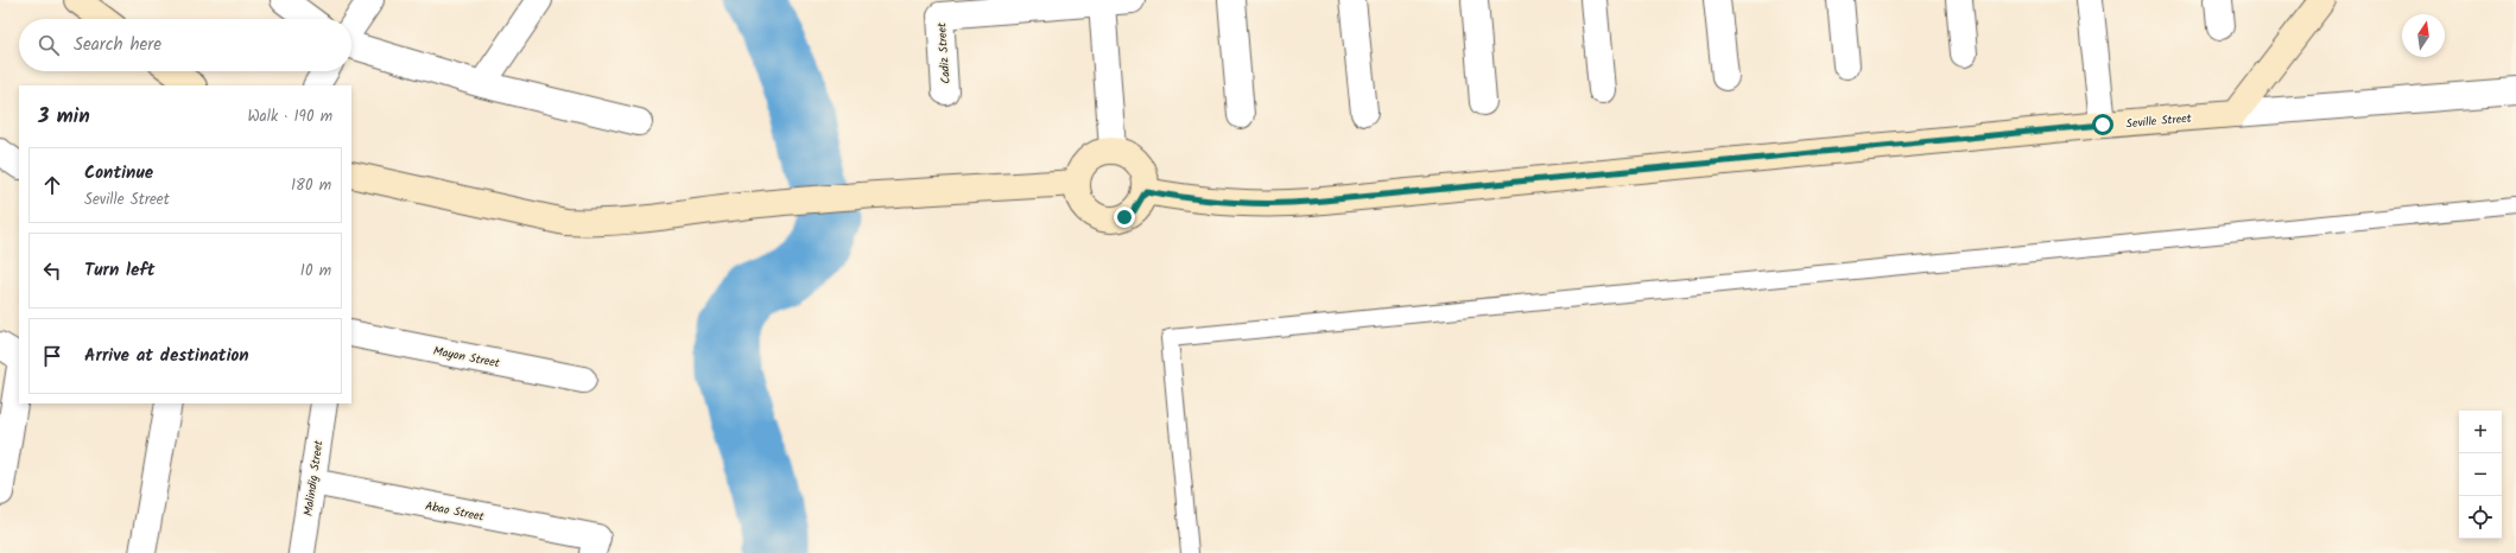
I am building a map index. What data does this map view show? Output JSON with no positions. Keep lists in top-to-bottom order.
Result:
{
  "streets": {
    "street": [
      "Cadiz Street",
      "Seville Street",
      "Mayon Street",
      "Malindig Street",
      "Abao Street"
    ]
  },
  "crossings": [
    ["Malindig Street", "Abao Street"]
  ],
  "north": "top",
  "page": {
    "search": "Search here",
    "heading": ["3 min", "Walk · 190 m"],
    "list": [
      ["Continue", "Seville Street", "180 m"],
      ["Turn left", "10 m"],
      "Arrive at destination"
    ],
    "map_buttons": ["+", "−"]
  }
}
